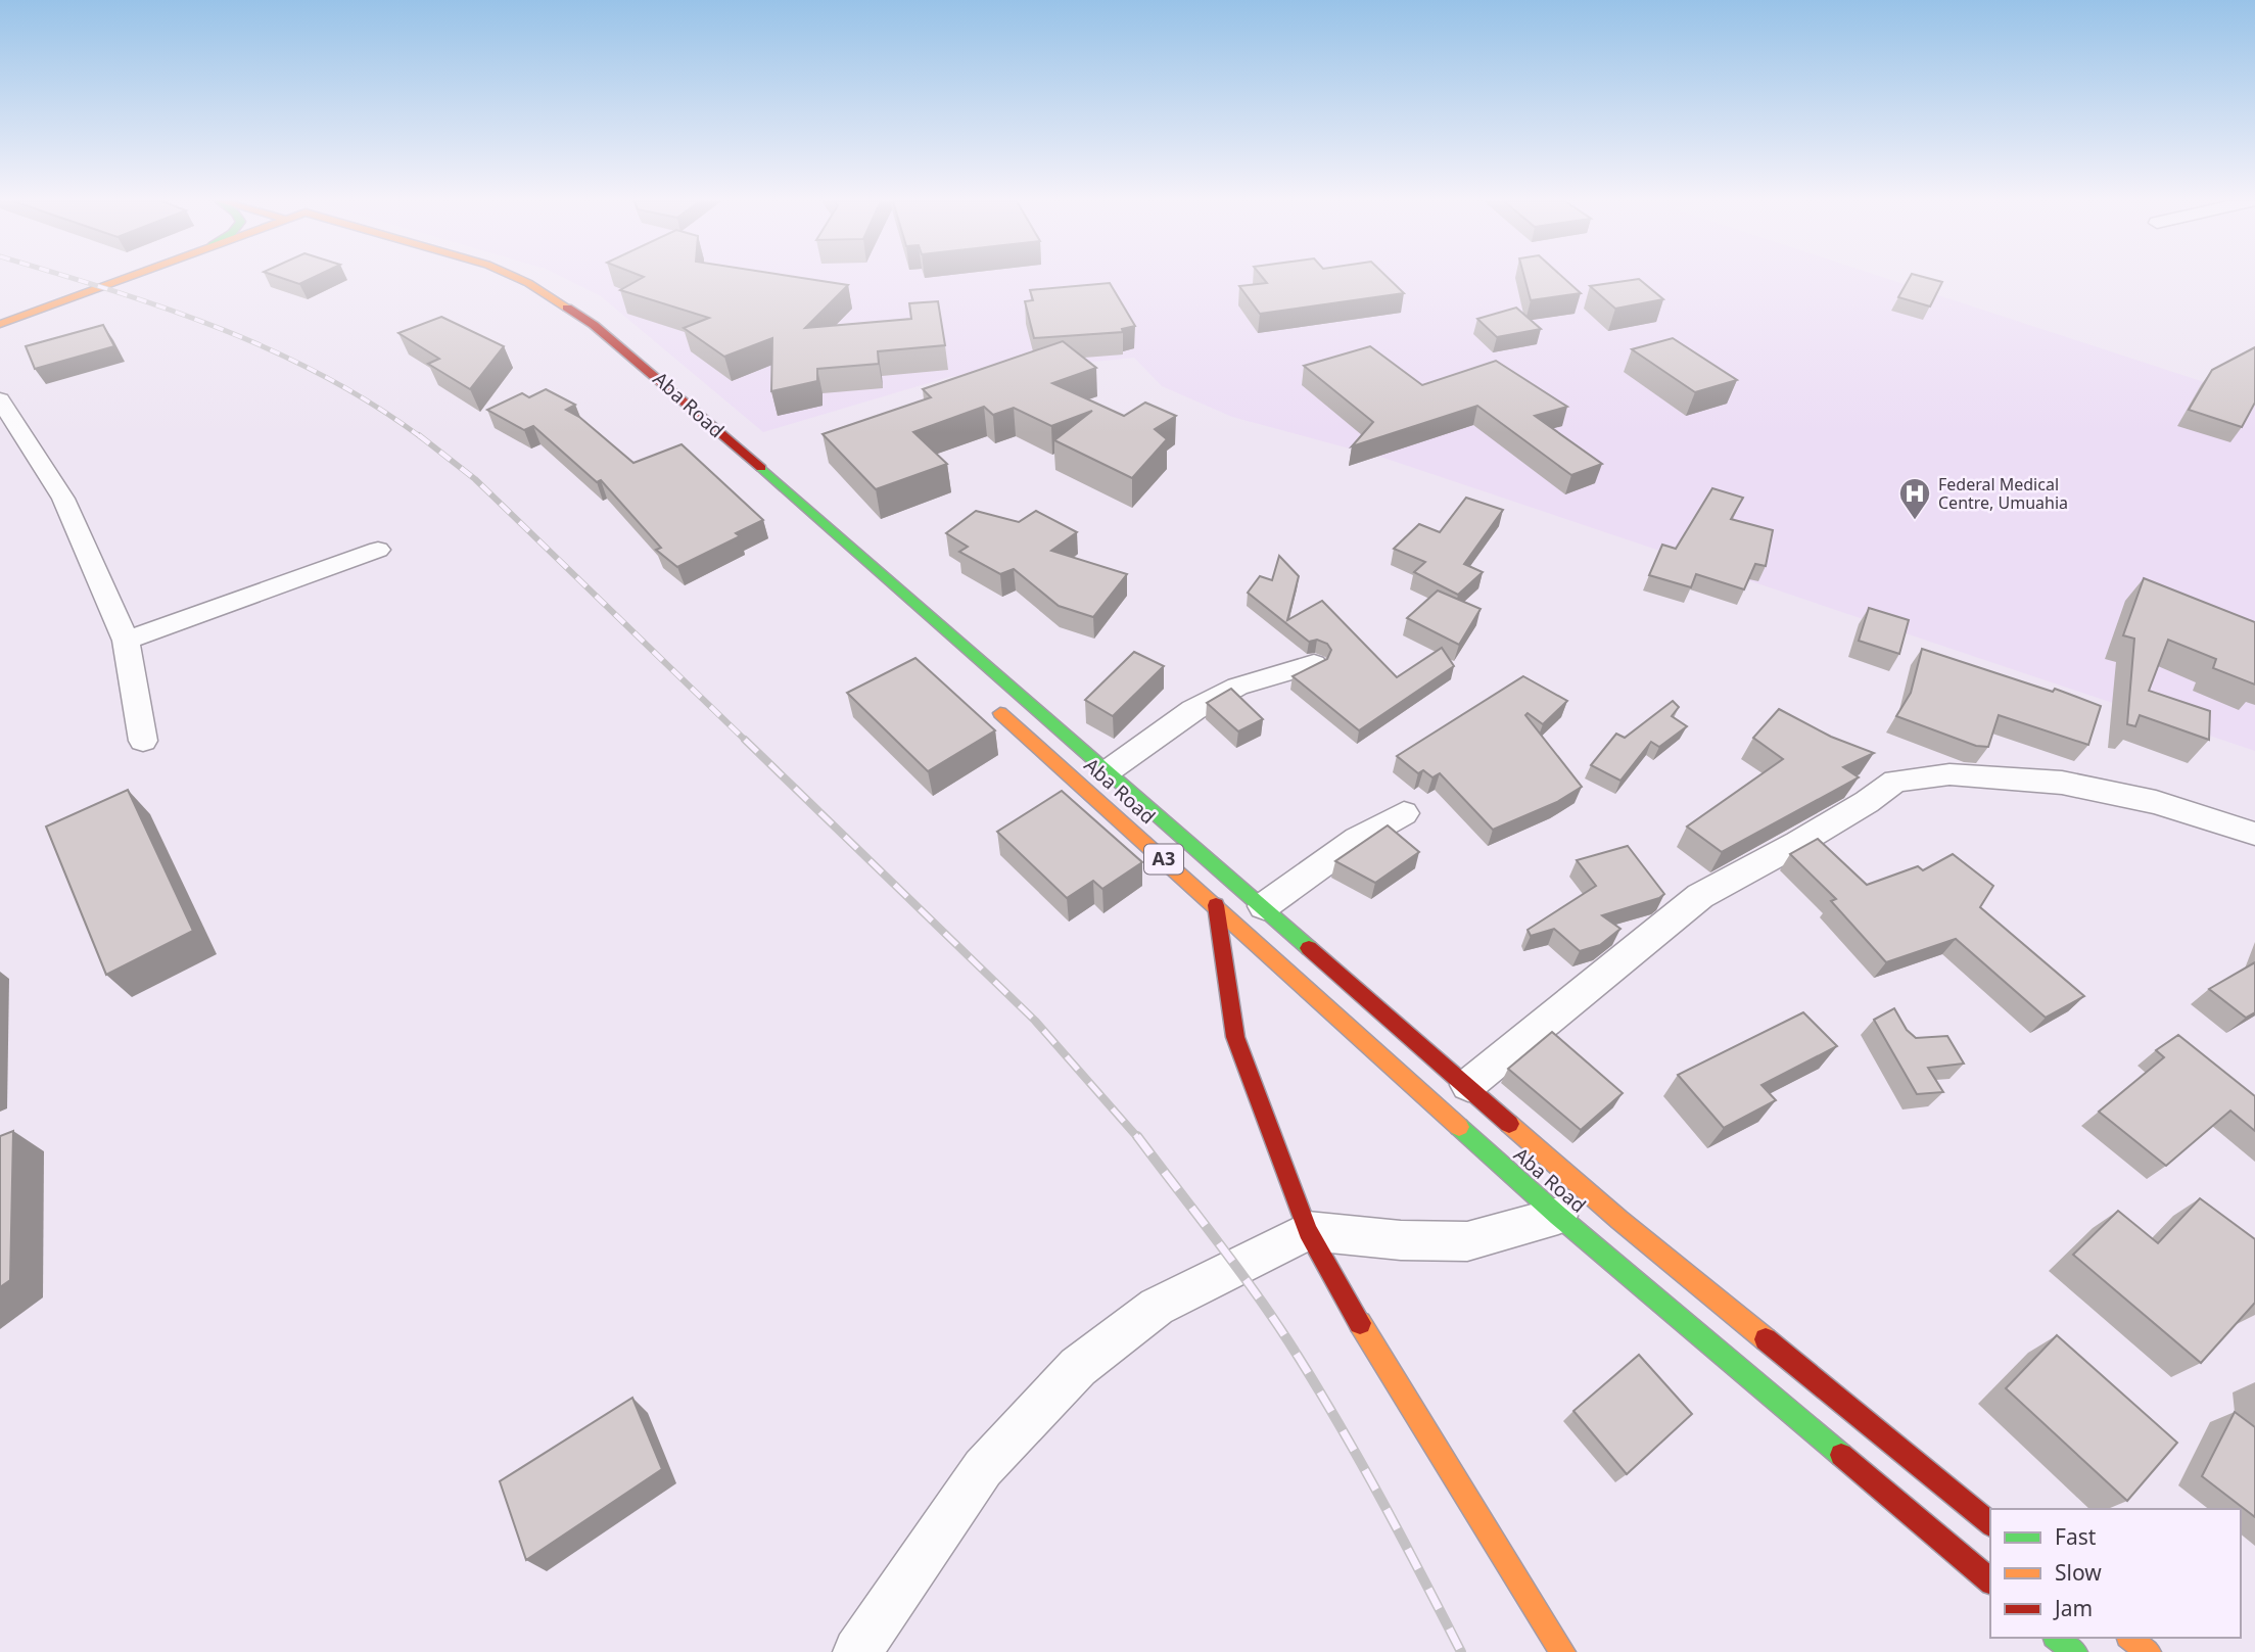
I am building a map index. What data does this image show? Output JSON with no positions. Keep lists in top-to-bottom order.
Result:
{
  "streets": {
    "main road": ["Aba Road", "A3"]
  },
  "places": {
    "hospital": ["Federal Medical Centre, Umuahia"]
  },
  "legend": ["Fast", "Slow", "Jam"]
}
